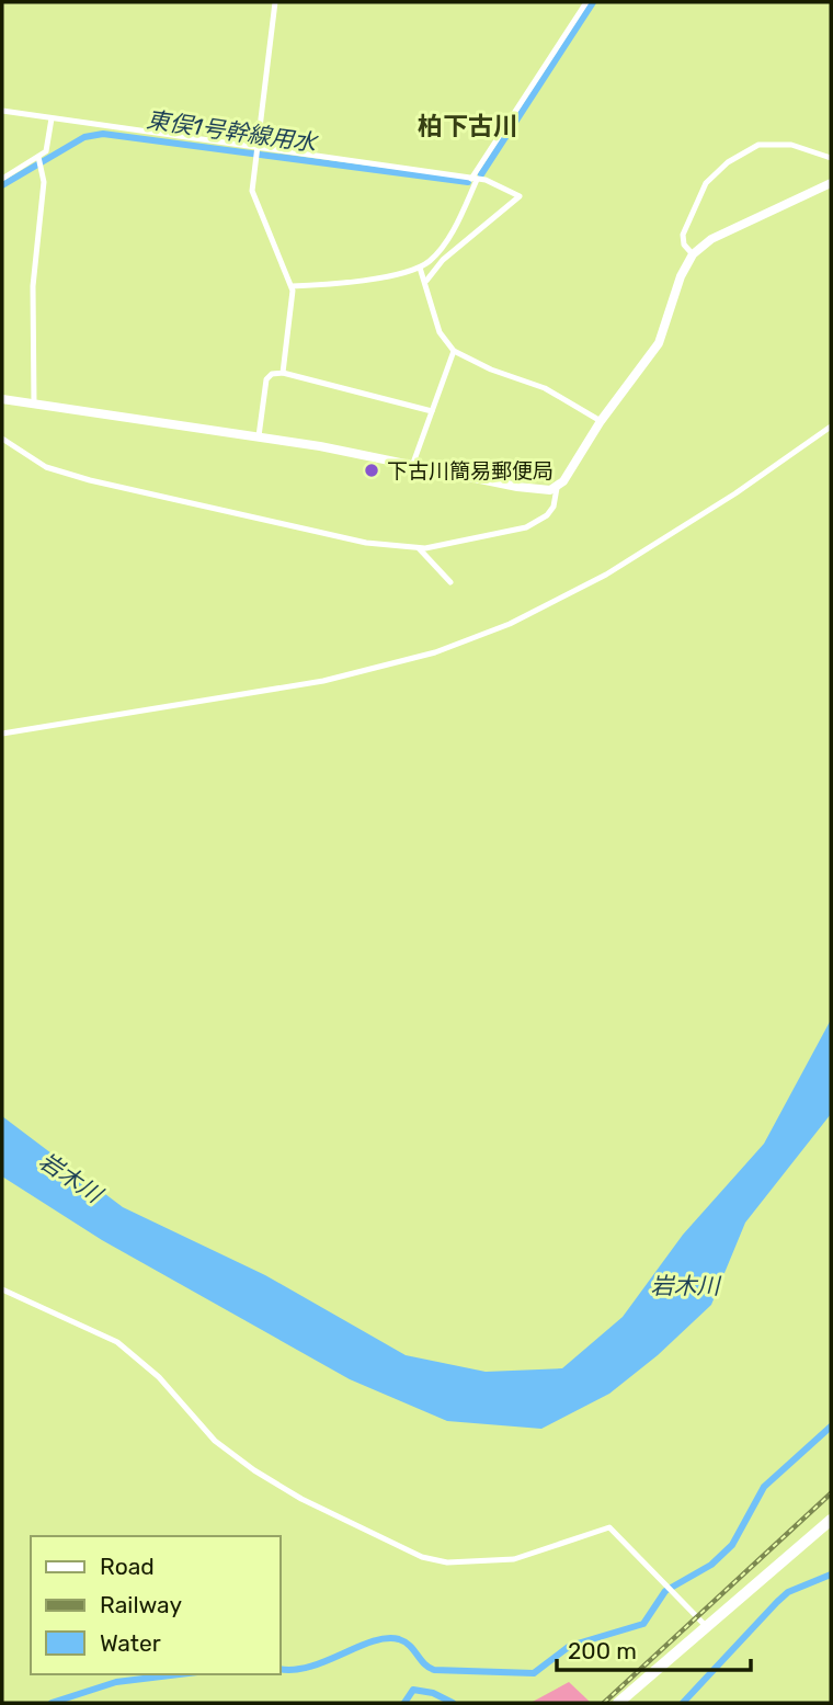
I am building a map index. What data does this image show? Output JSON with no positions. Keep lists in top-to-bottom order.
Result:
{
  "districts": ["柏下古川"],
  "water": ["東俣1号幹線用水", "岩木川"],
  "places": ["下古川簡易郵便局"],
  "legend": ["Road", "Railway", "Water"],
  "scale_bar": "200 m"
}
